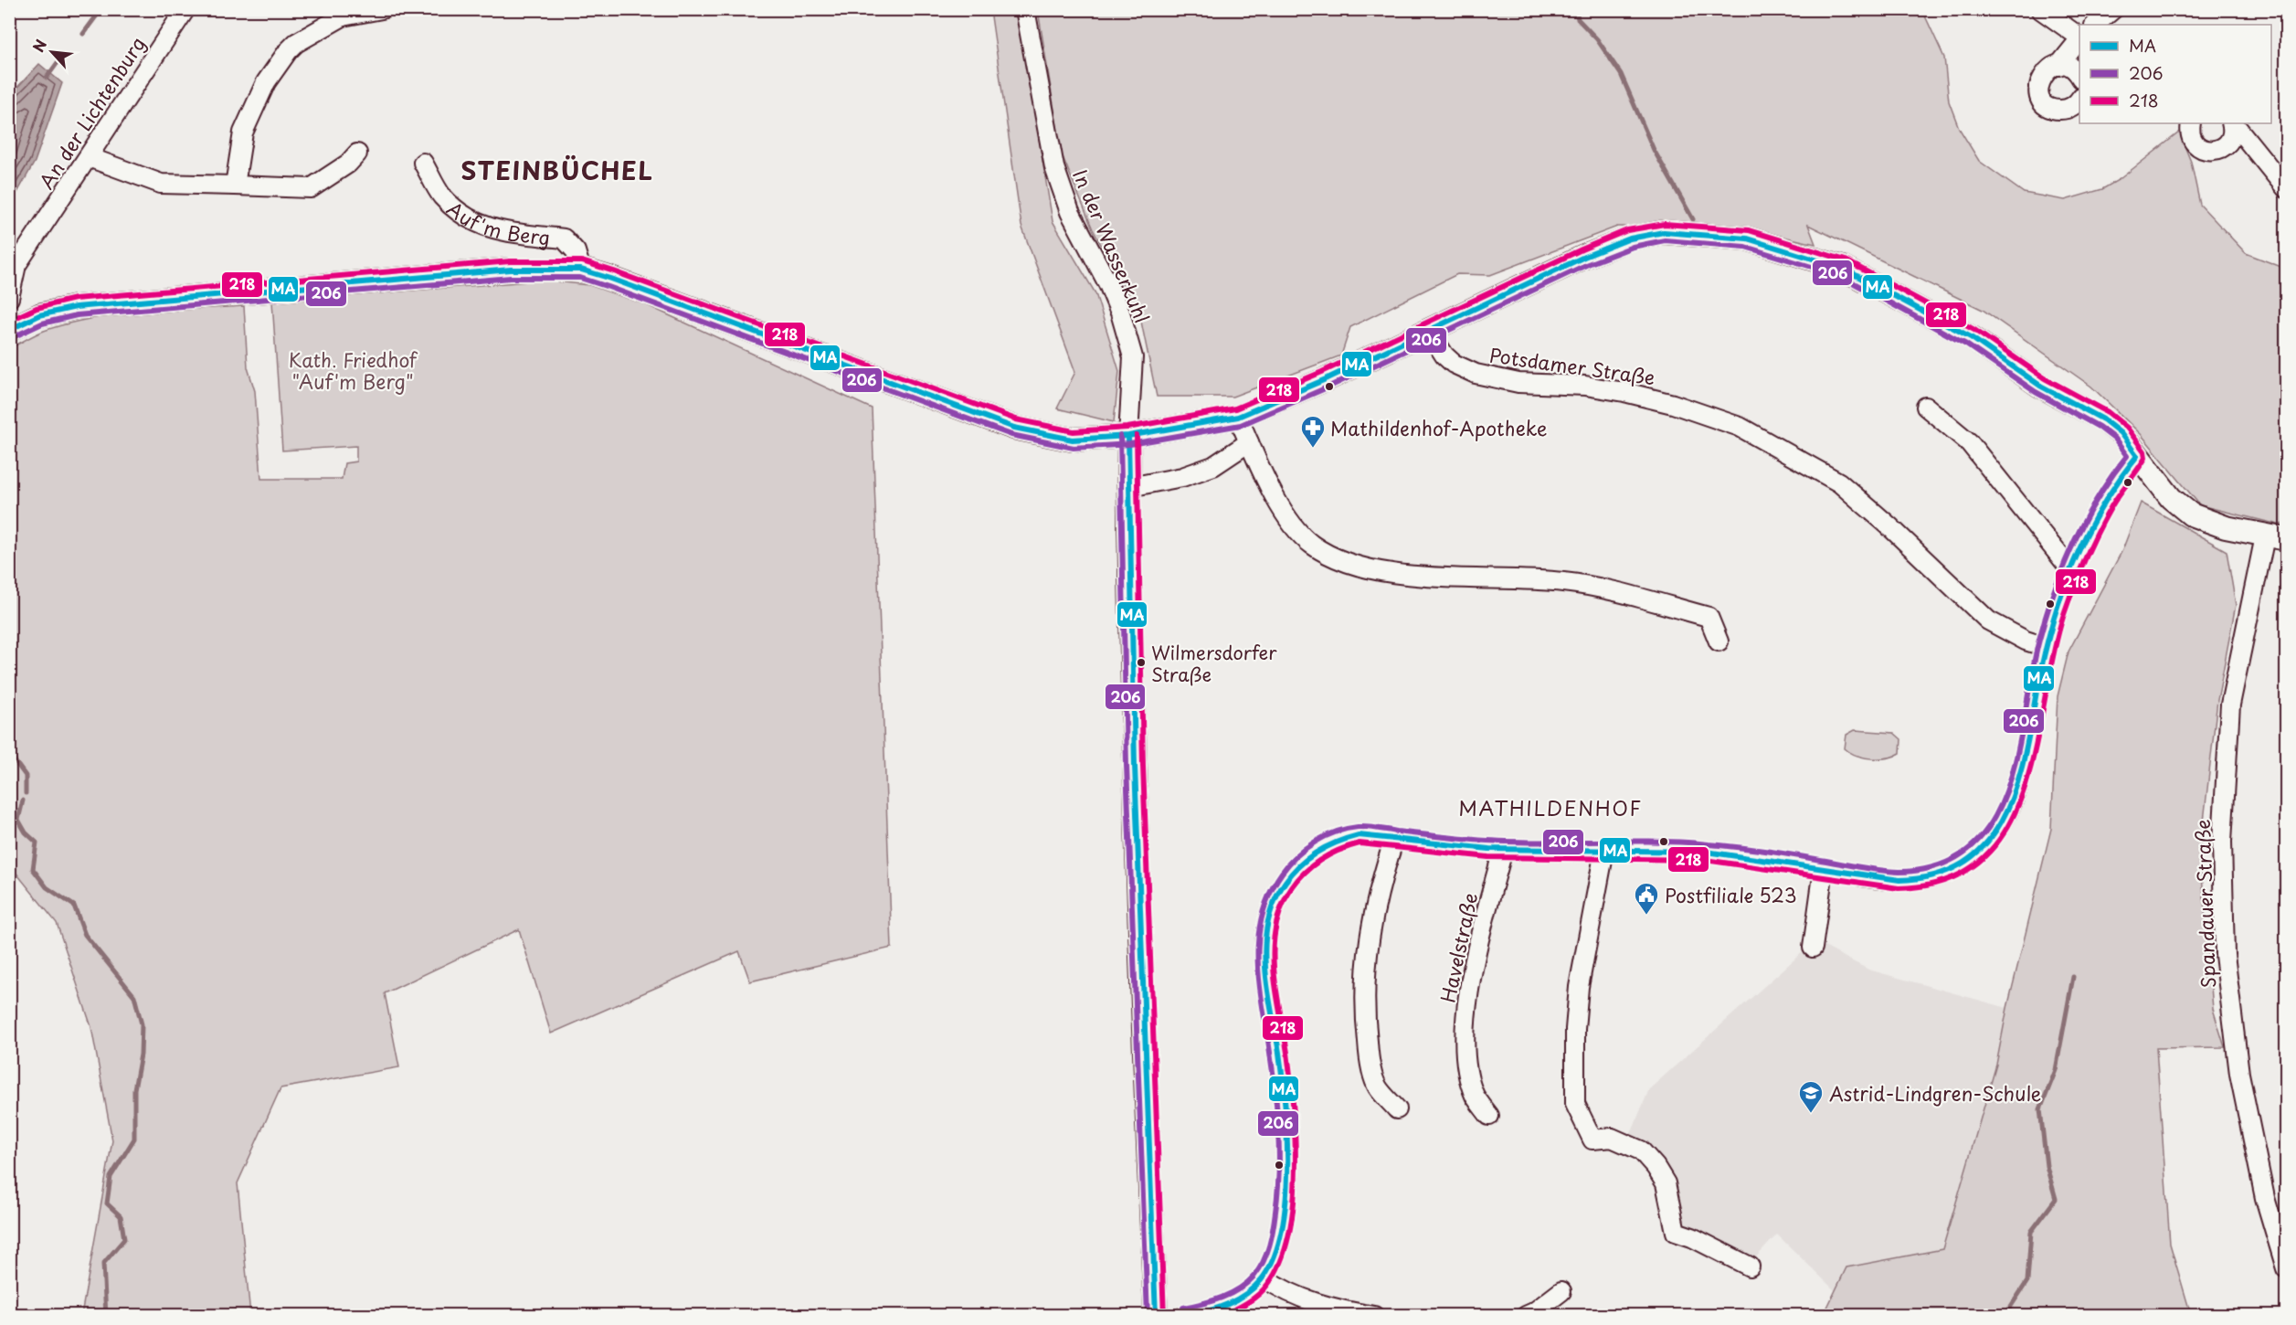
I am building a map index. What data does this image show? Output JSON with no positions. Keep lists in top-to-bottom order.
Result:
{
  "streets": {
    "street": [
      "An der Lichtenburg",
      "Auf'm Berg",
      "In der Wasserkuhl",
      "Potsdamer Straße",
      "Spandauer Straße",
      "Havelstraße"
    ]
  },
  "crossings": [
    ["Auf'm Berg", "In der Wasserkuhl"],
    ["Auf'm Berg", "Potsdamer Straße"],
    ["Auf'm Berg", "Spandauer Straße"]
  ],
  "districts": ["STEINBÜCHEL", "MATHILDENHOF"],
  "parks": ["Kath. Friedhof \"Auf'm Berg\""],
  "places": {
    "pharmacy": ["Mathildenhof-Apotheke"],
    "other": ["Wilmersdorfer Straße"],
    "public building": ["Postfiliale 523"],
    "school or university": ["Astrid-Lindgren-Schule"]
  },
  "lines": ["transit line 218", "transit line MA", "transit line 206"],
  "legend": ["MA", "206", "218"],
  "north": "top left"
}
